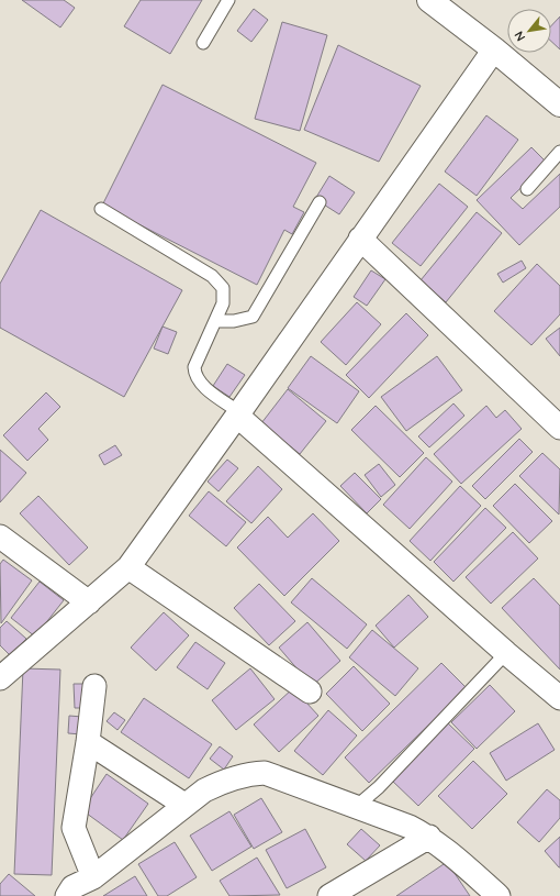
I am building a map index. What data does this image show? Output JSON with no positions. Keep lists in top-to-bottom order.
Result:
{
  "north": "bottom left"
}
